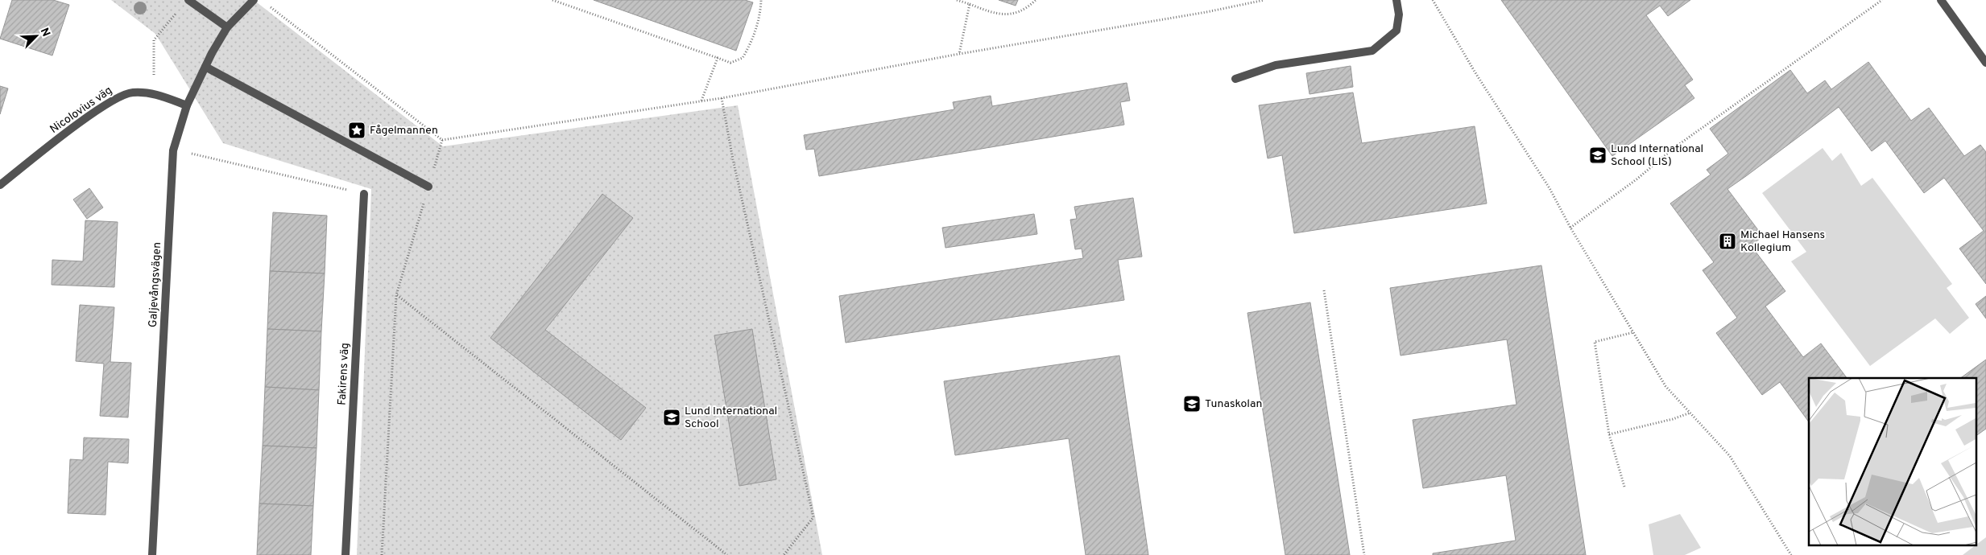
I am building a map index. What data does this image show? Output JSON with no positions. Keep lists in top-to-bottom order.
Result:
{
  "streets": {
    "street": ["Nicolovius väg", "Galjevångsvägen", "Fakirens väg"]
  },
  "crossings": [
    ["Nicolovius väg", "Galjevångsvägen"]
  ],
  "places": {
    "place": ["Fågelmannen"],
    "school or university": ["Lund International School (LIS)", "Tunaskolan", "Lund International School"],
    "building": ["Michael Hansens Kollegium"]
  },
  "north": "top right"
}
